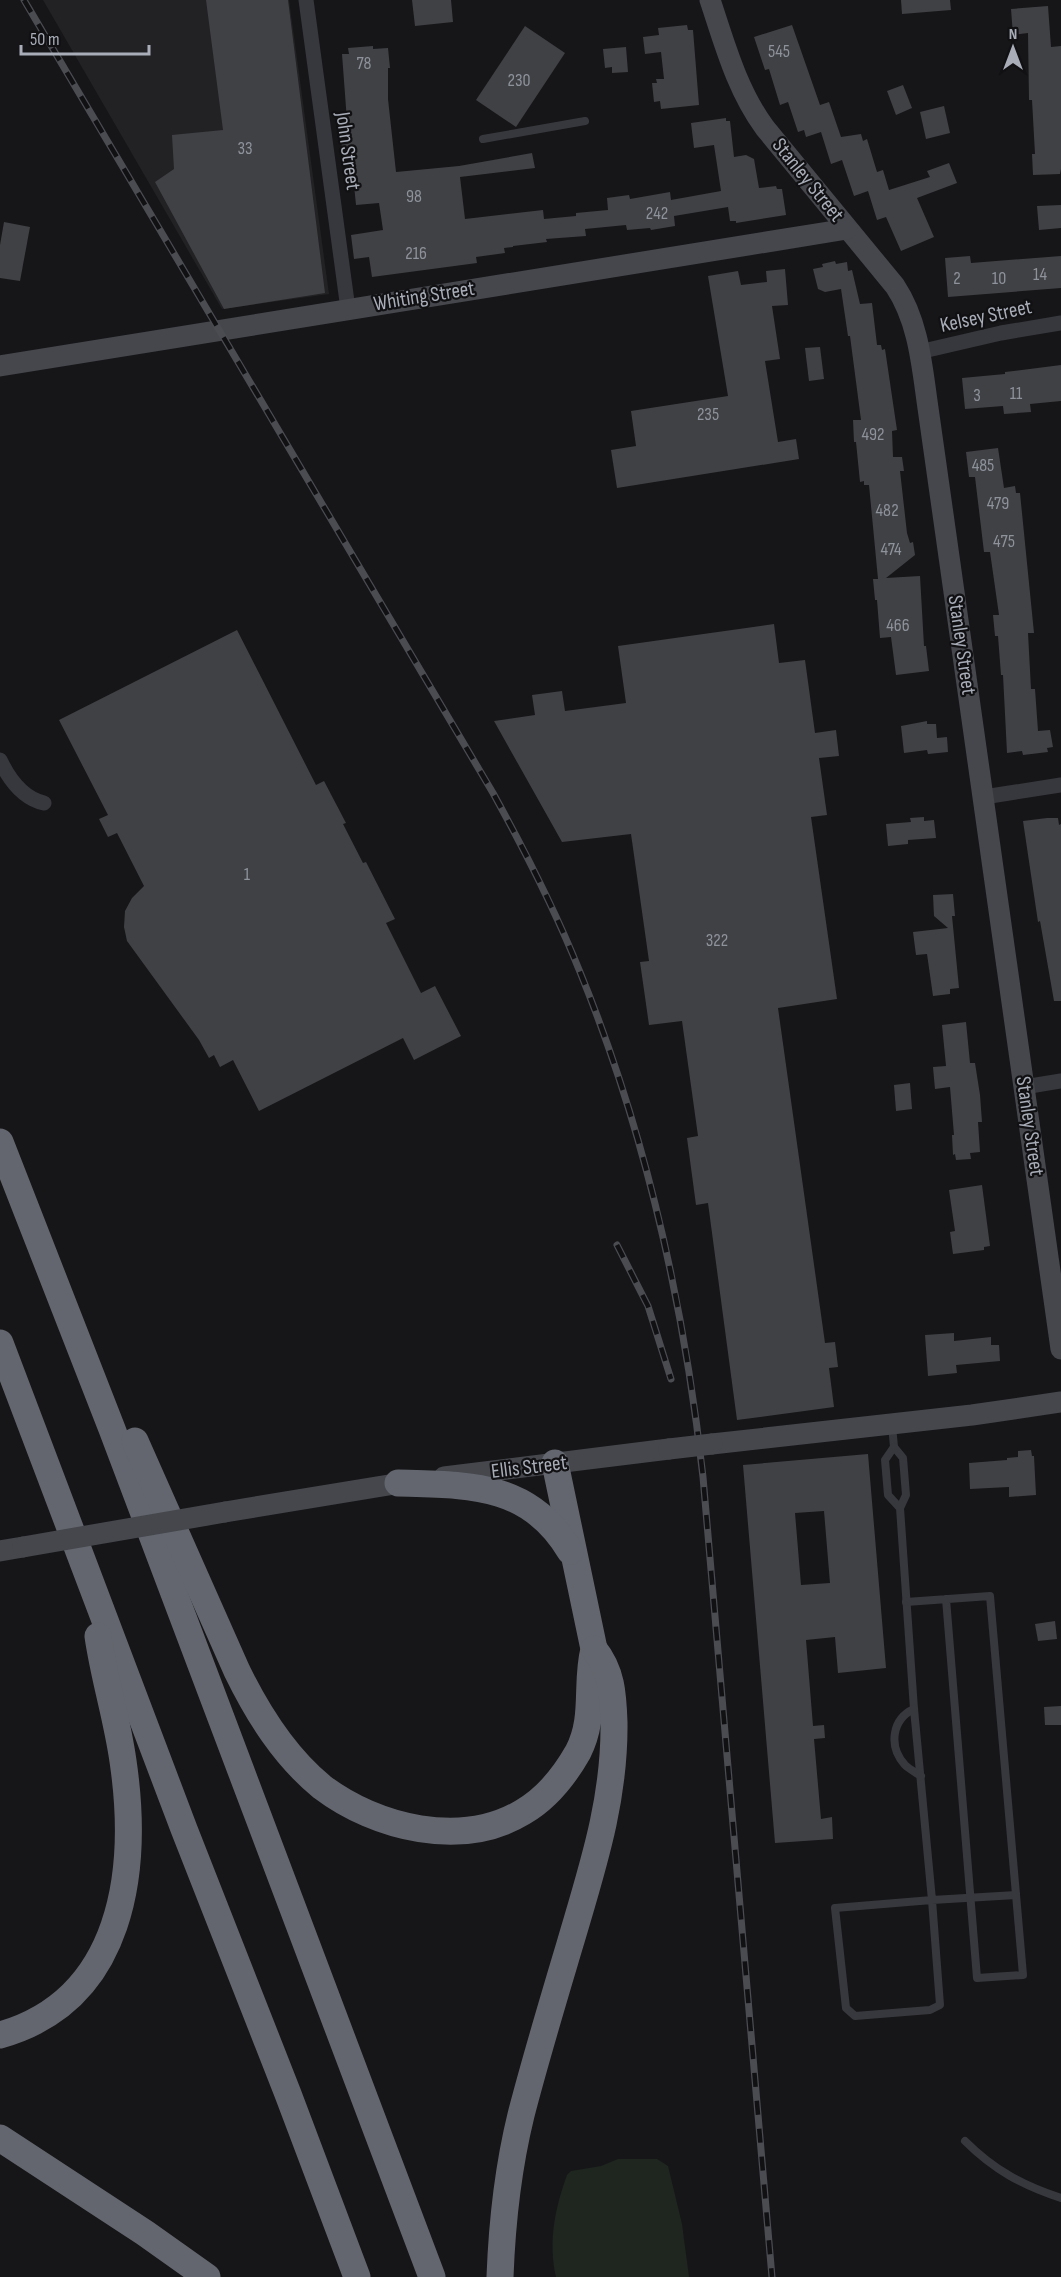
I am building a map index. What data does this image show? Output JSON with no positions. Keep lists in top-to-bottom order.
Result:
{
  "streets": {
    "street": [
      "John Street",
      "Stanley Street",
      "Whiting Street",
      "Kelsey Street",
      "Ellis Street"
    ]
  },
  "crossings": [
    ["John Street", "Whiting Street"],
    ["Stanley Street", "Whiting Street"],
    ["Stanley Street", "Kelsey Street"]
  ],
  "house_numbers": [
    "545",
    "78",
    "230",
    "33",
    "98",
    "242",
    "216",
    "14",
    "2",
    "10",
    "11",
    "3",
    "235",
    "492",
    "485",
    "479",
    "482",
    "475",
    "474",
    "466",
    "1",
    "322"
  ],
  "scale_bar": "50 m",
  "north": "top"
}
